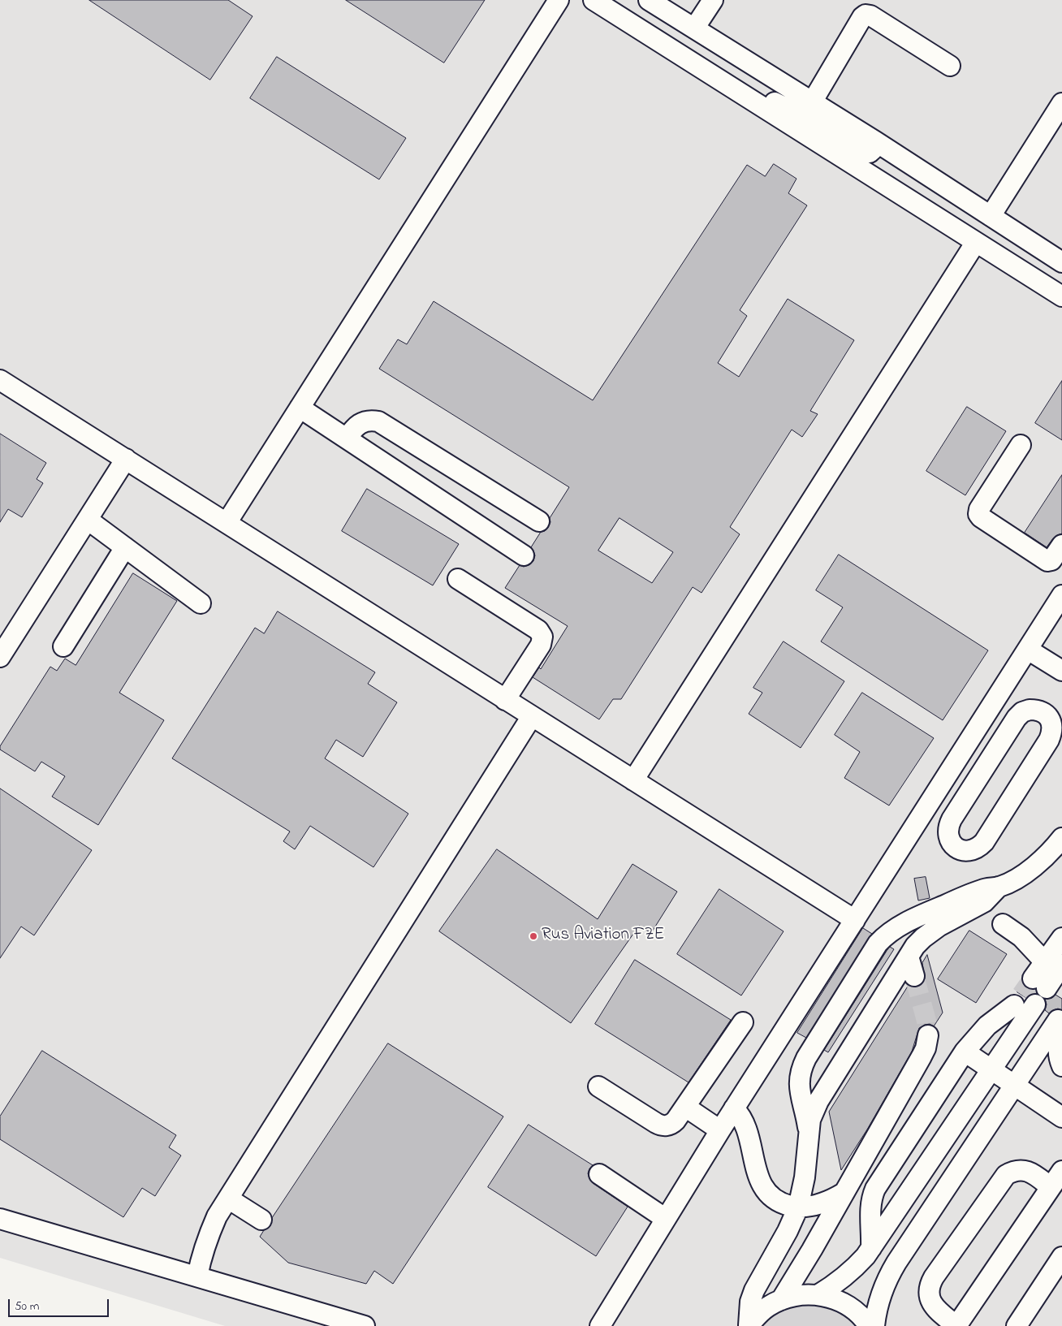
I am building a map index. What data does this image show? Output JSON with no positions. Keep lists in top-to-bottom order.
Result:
{
  "places": ["Rus Aviation FZE"],
  "scale_bar": "50 m"
}
